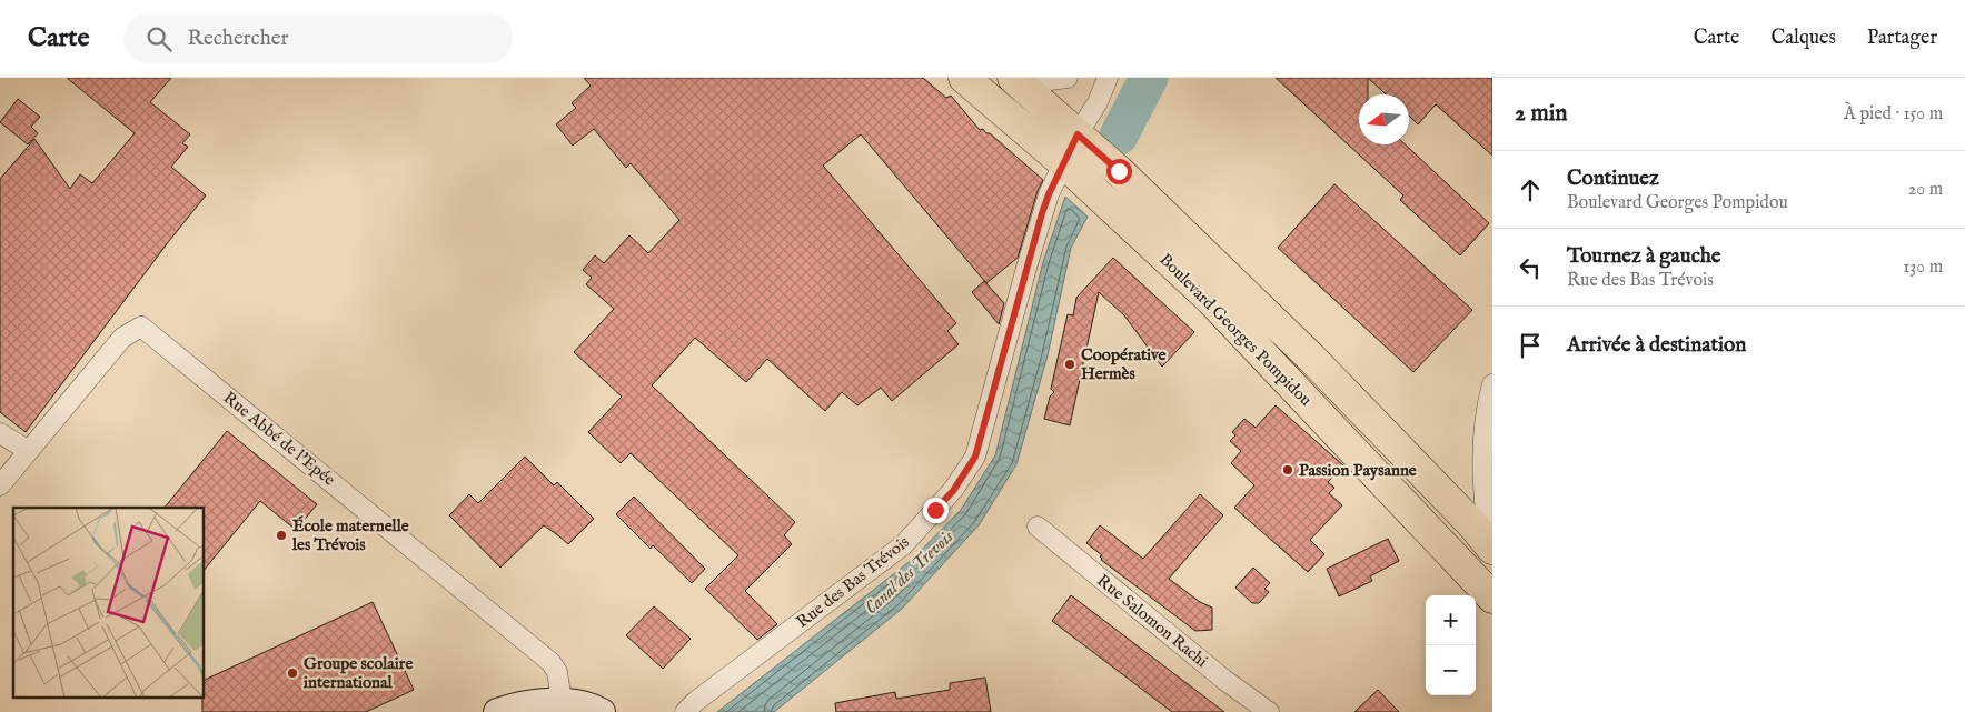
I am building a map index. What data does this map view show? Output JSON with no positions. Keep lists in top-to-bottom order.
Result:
{
  "streets": {
    "main road": ["Boulevard Georges Pompidou"],
    "street": ["Rue Abbé de l'Epée", "Rue des Bas Trévois", "Rue Salomon Rachi"]
  },
  "crossings": [
    ["Boulevard Georges Pompidou", "Rue des Bas Trévois"]
  ],
  "water": ["Canal des Trevois"],
  "places": [
    "Coopérative Hermès",
    "Passion Paysanne",
    "École maternelle les Trévois",
    "Groupe scolaire international"
  ],
  "north": "left",
  "page": {
    "header": "Carte",
    "search": "Rechercher",
    "nav": ["Carte", "Calques", "Partager"],
    "heading": ["2 min", "À pied · 150 m"],
    "list": [
      ["Continuez", "Boulevard Georges Pompidou", "20 m"],
      ["Tournez à gauche", "Rue des Bas Trévois", "130 m"],
      "Arrivée à destination"
    ],
    "map_buttons": ["+", "−"]
  }
}
